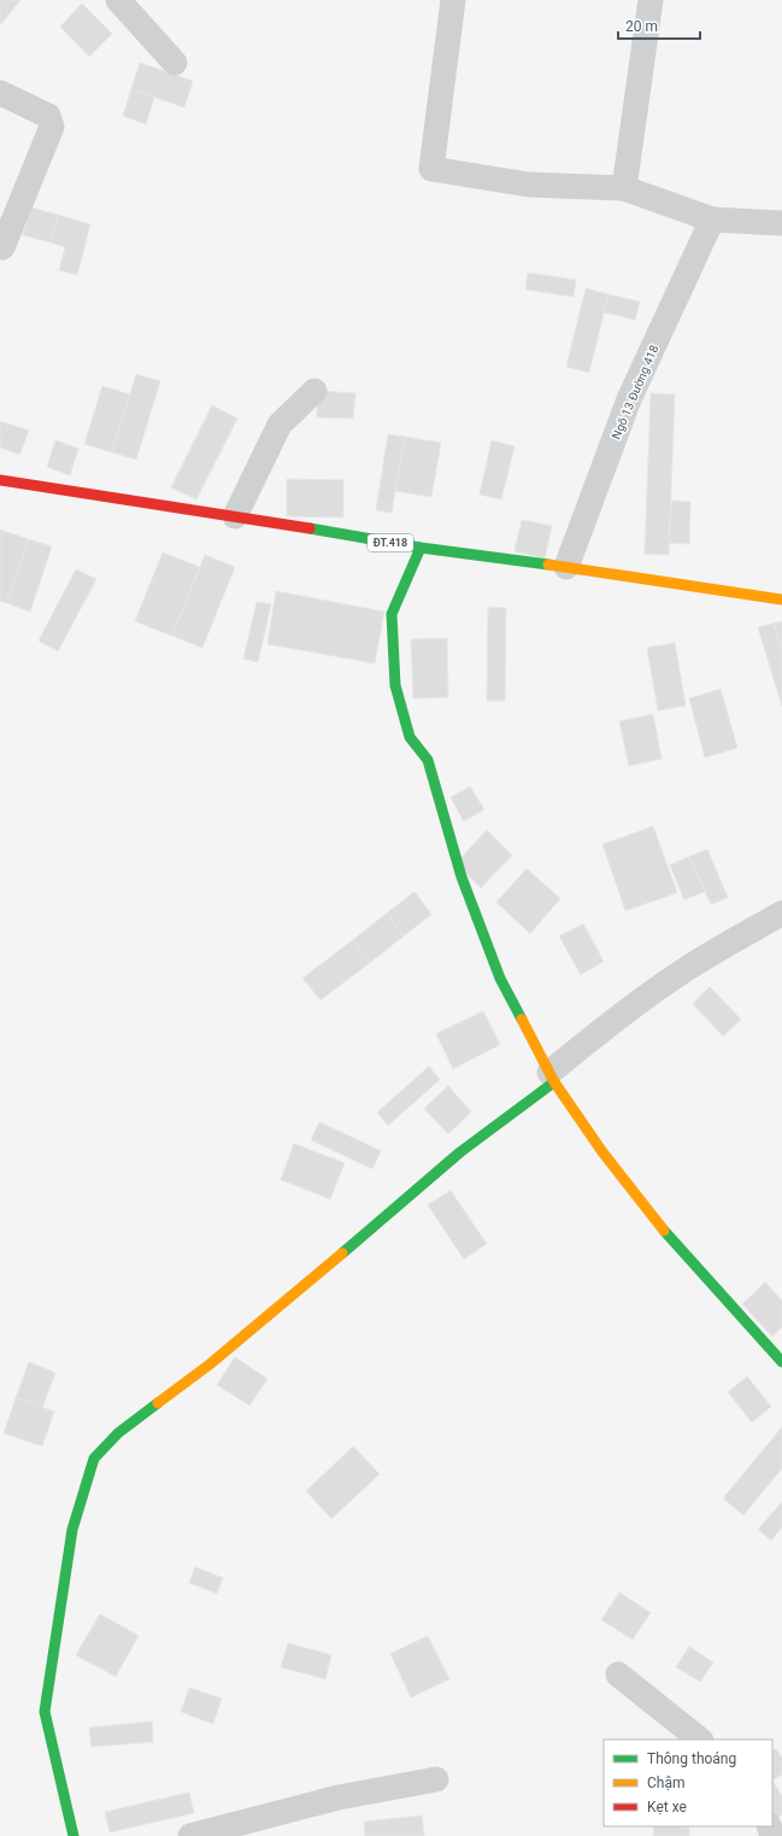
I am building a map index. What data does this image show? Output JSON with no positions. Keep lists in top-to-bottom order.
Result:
{
  "streets": {
    "street": ["Ngõ 13 Đường 418", "ĐT.418"]
  },
  "crossings": [
    ["Ngõ 13 Đường 418", "ĐT.418"]
  ],
  "legend": ["Thông thoáng", "Chậm", "Kẹt xe"],
  "scale_bar": "20 m"
}
